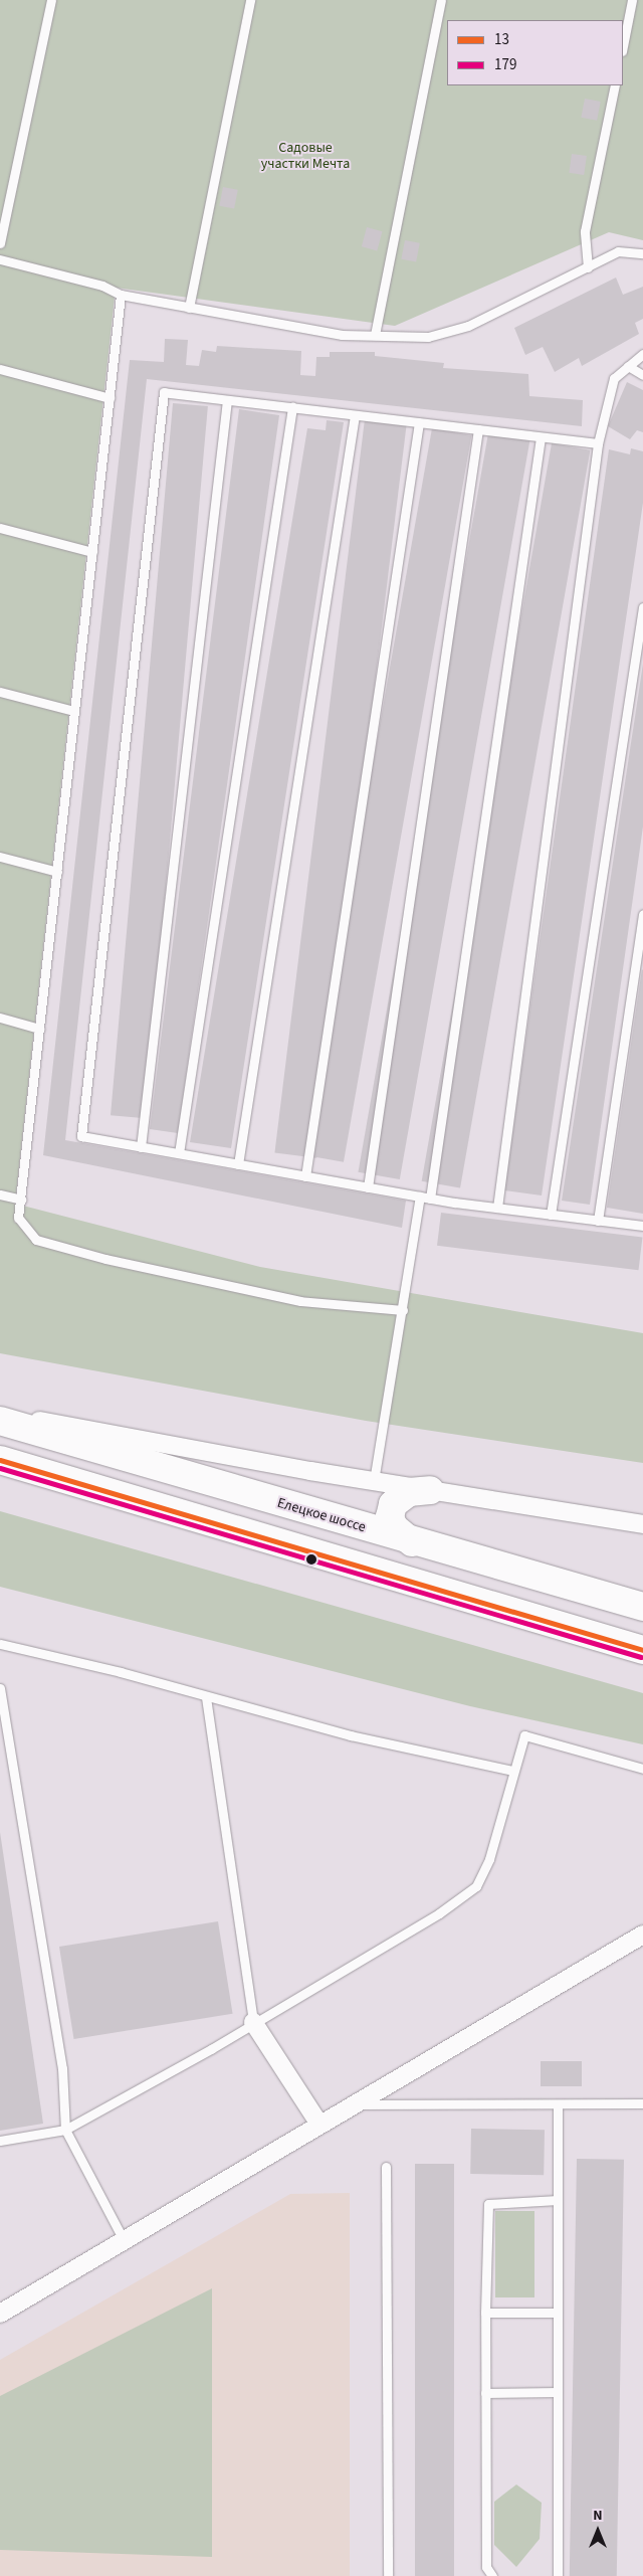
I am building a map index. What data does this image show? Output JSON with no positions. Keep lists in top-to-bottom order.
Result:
{
  "streets": {
    "main road": ["Елецкое шоссе"]
  },
  "parks": ["Садовые участки Мечта"],
  "lines": ["transit line 13", "transit line 179"],
  "legend": ["13", "179"],
  "north": "top"
}
